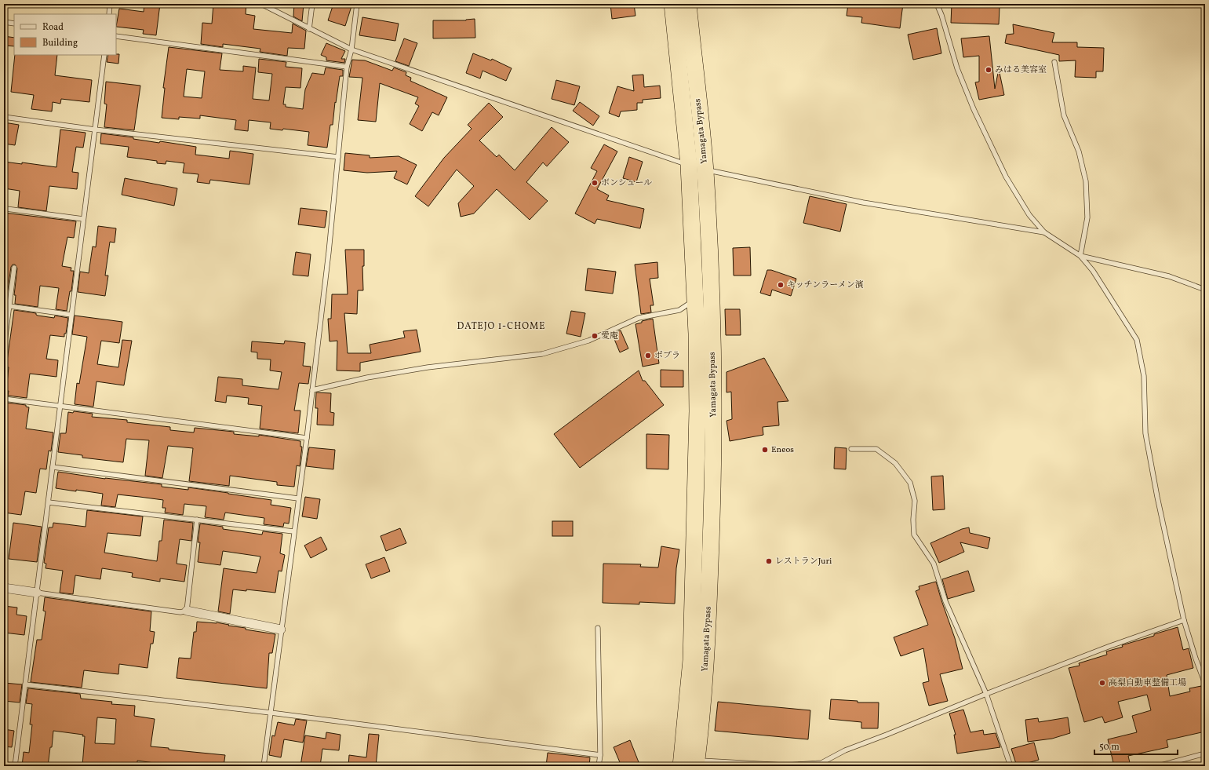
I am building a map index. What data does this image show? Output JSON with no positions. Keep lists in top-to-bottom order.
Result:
{
  "streets": {
    "highway": ["Yamagata Bypass"]
  },
  "districts": ["DATEJO 1-CHOME"],
  "places": [
    "みはる美容室",
    "ボンシュール",
    "キッチンラーメン濱",
    "愛庵",
    "ポプラ",
    "Eneos",
    "レストランJuri",
    "高梨自動車整備工場"
  ],
  "legend": ["Road", "Building"],
  "scale_bar": "50 m"
}
